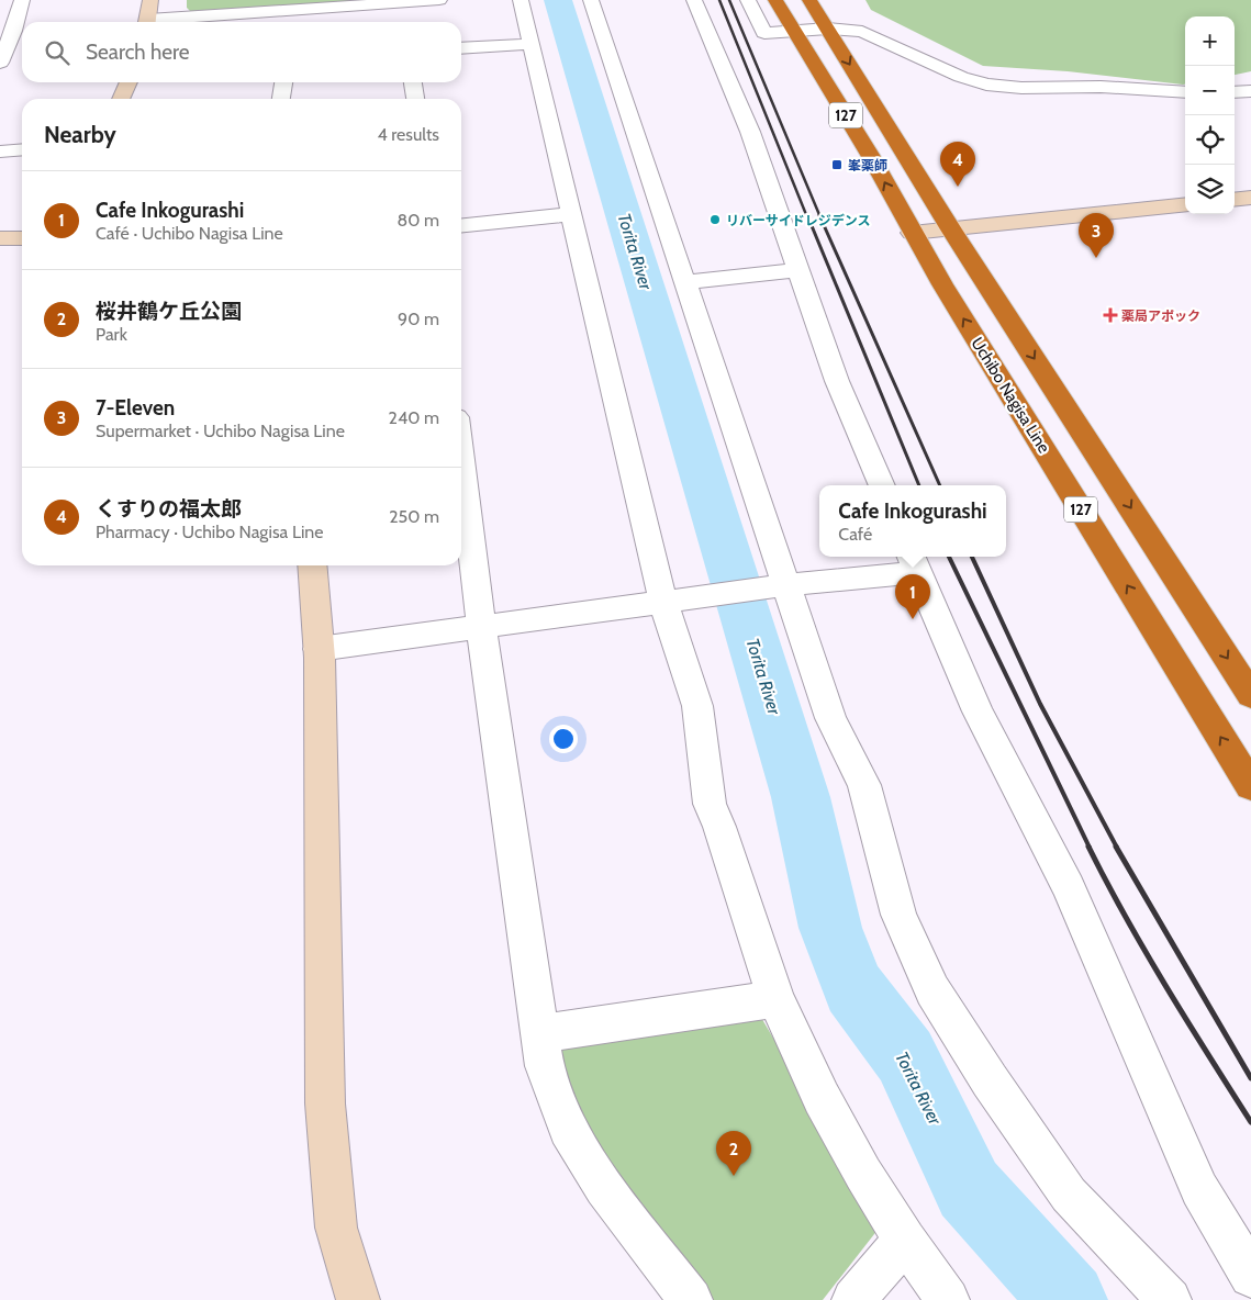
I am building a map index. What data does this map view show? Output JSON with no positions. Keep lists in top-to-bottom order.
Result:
{
  "streets": {
    "highway": ["127", "Uchibo Nagisa Line"]
  },
  "water": ["Torita River"],
  "places": {
    "transit": ["峯薬師"],
    "other": ["リバーサイドレジデンス"],
    "health": ["薬局アポック"]
  },
  "page": {
    "map_buttons": ["+", "−"],
    "search": "Search here",
    "heading": ["Nearby", "4 results"],
    "pins": [
      "4",
      "3",
      "1",
      "2"
    ],
    "list": [
      {
        "mark": "1",
        "name": "Cafe Inkogurashi",
        "note": "Café · Uchibo Nagisa Line",
        "value": "80 m"
      },
      {
        "mark": "2",
        "name": "桜井鶴ケ丘公園",
        "note": "Park",
        "value": "90 m"
      },
      {
        "mark": "3",
        "name": "7-Eleven",
        "note": "Supermarket · Uchibo Nagisa Line",
        "value": "240 m"
      },
      {
        "mark": "4",
        "name": "くすりの福太郎",
        "note": "Pharmacy · Uchibo Nagisa Line",
        "value": "250 m"
      }
    ],
    "popup": ["Cafe Inkogurashi", "Café"]
  }
}
